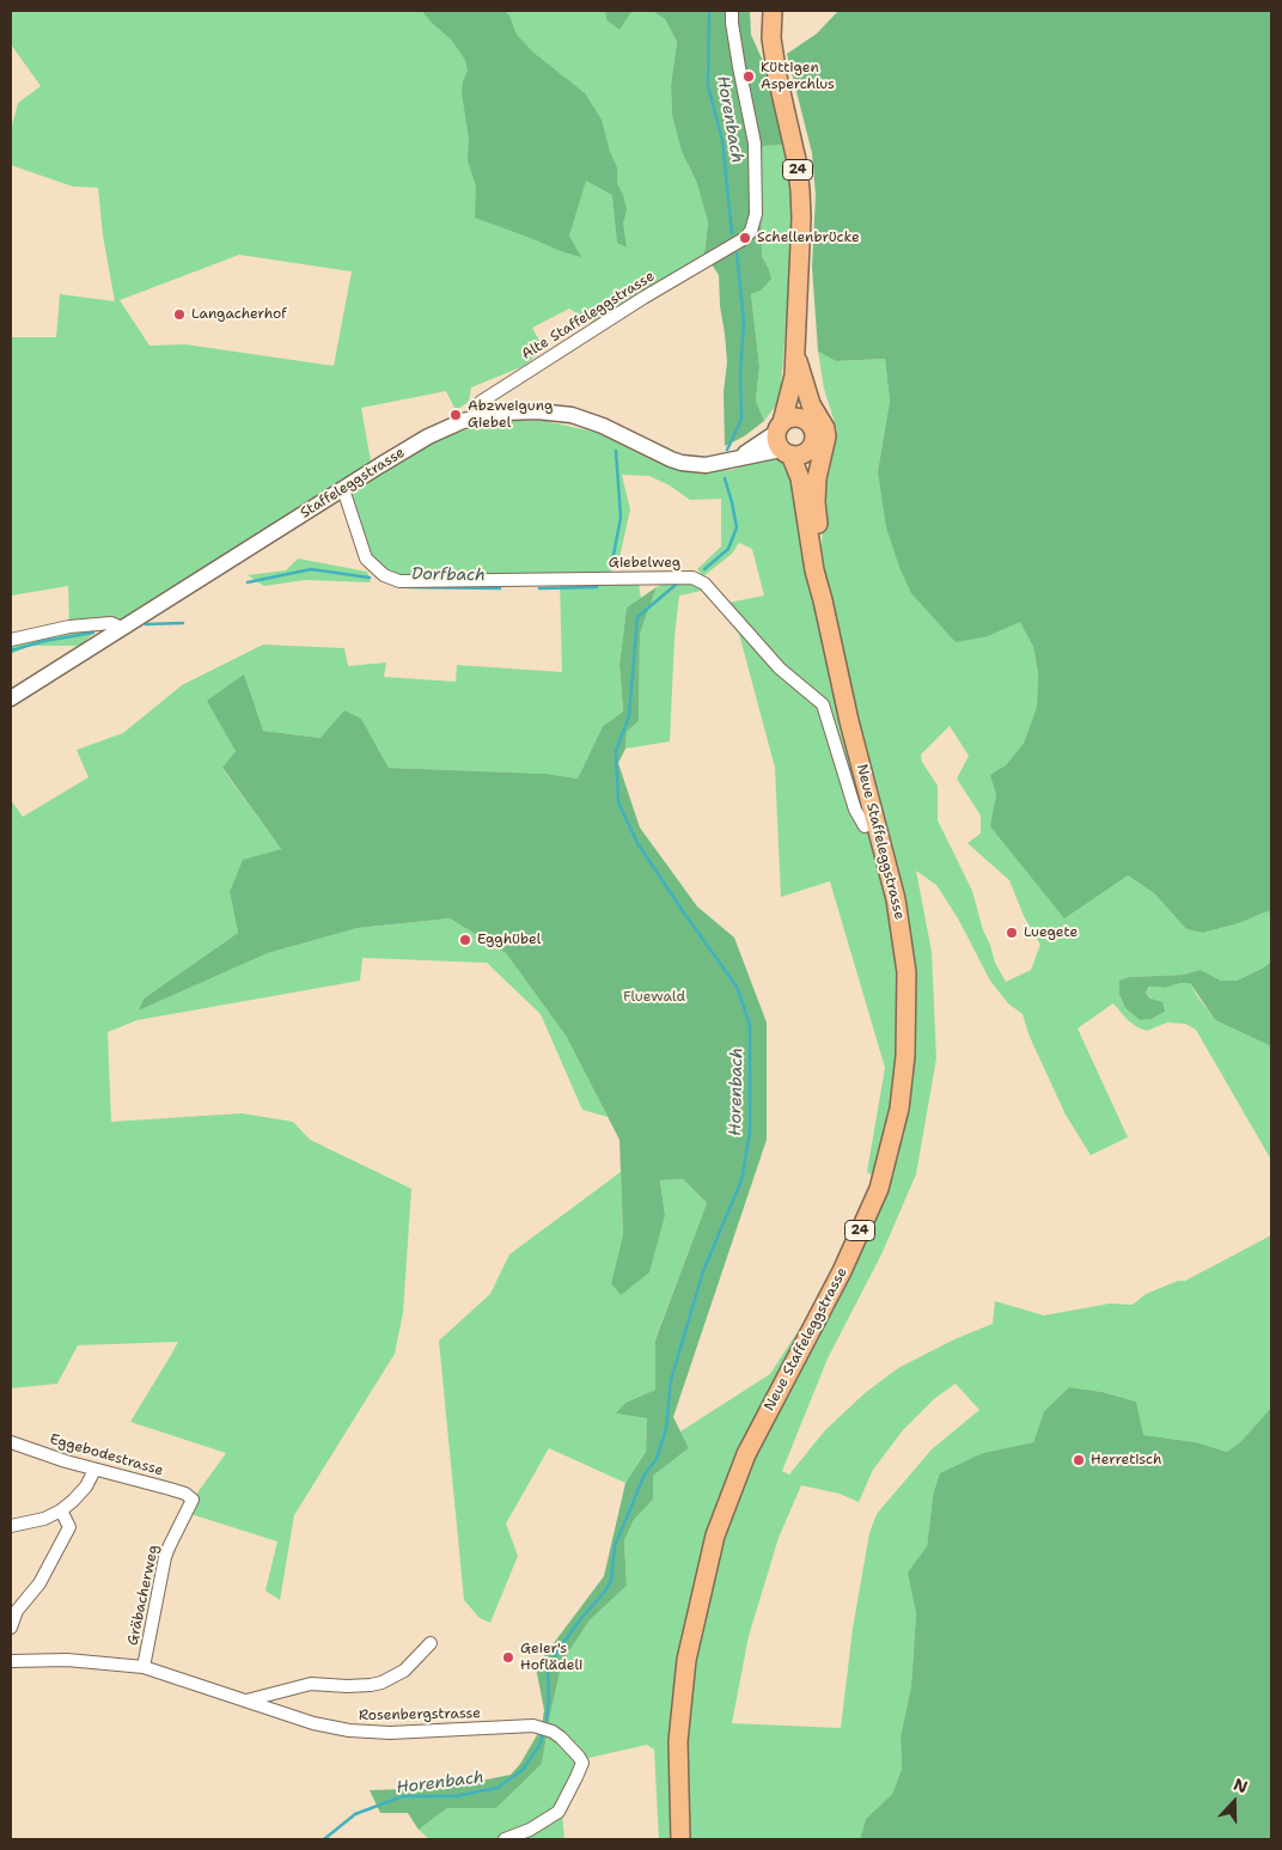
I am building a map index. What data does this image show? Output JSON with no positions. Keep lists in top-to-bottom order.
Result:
{
  "streets": {
    "main road": ["24", "Neue Staffeleggstrasse"],
    "street": [
      "Alte Staffeleggstrasse",
      "Staffeleggstrasse",
      "Giebelweg",
      "Eggebodestrasse",
      "Gräbacherweg",
      "Rosenbergstrasse"
    ]
  },
  "crossings": [
    ["24", "Staffeleggstrasse"],
    ["24", "Neue Staffeleggstrasse"],
    ["Alte Staffeleggstrasse", "Staffeleggstrasse"],
    ["Staffeleggstrasse", "Giebelweg"],
    ["Staffeleggstrasse", "Neue Staffeleggstrasse"],
    ["Eggebodestrasse", "Gräbacherweg"],
    ["Gräbacherweg", "Rosenbergstrasse"]
  ],
  "water": ["Horenbach", "Dorfbach"],
  "parks": ["Fluewald"],
  "places": [
    "Küttigen Asperchlus",
    "Schellenbrücke",
    "Langacherhof",
    "Abzweigung Giebel",
    "Luegete",
    "Egghübel",
    "Herretisch",
    "Geier's Hoflädeli"
  ],
  "north": "top"
}
